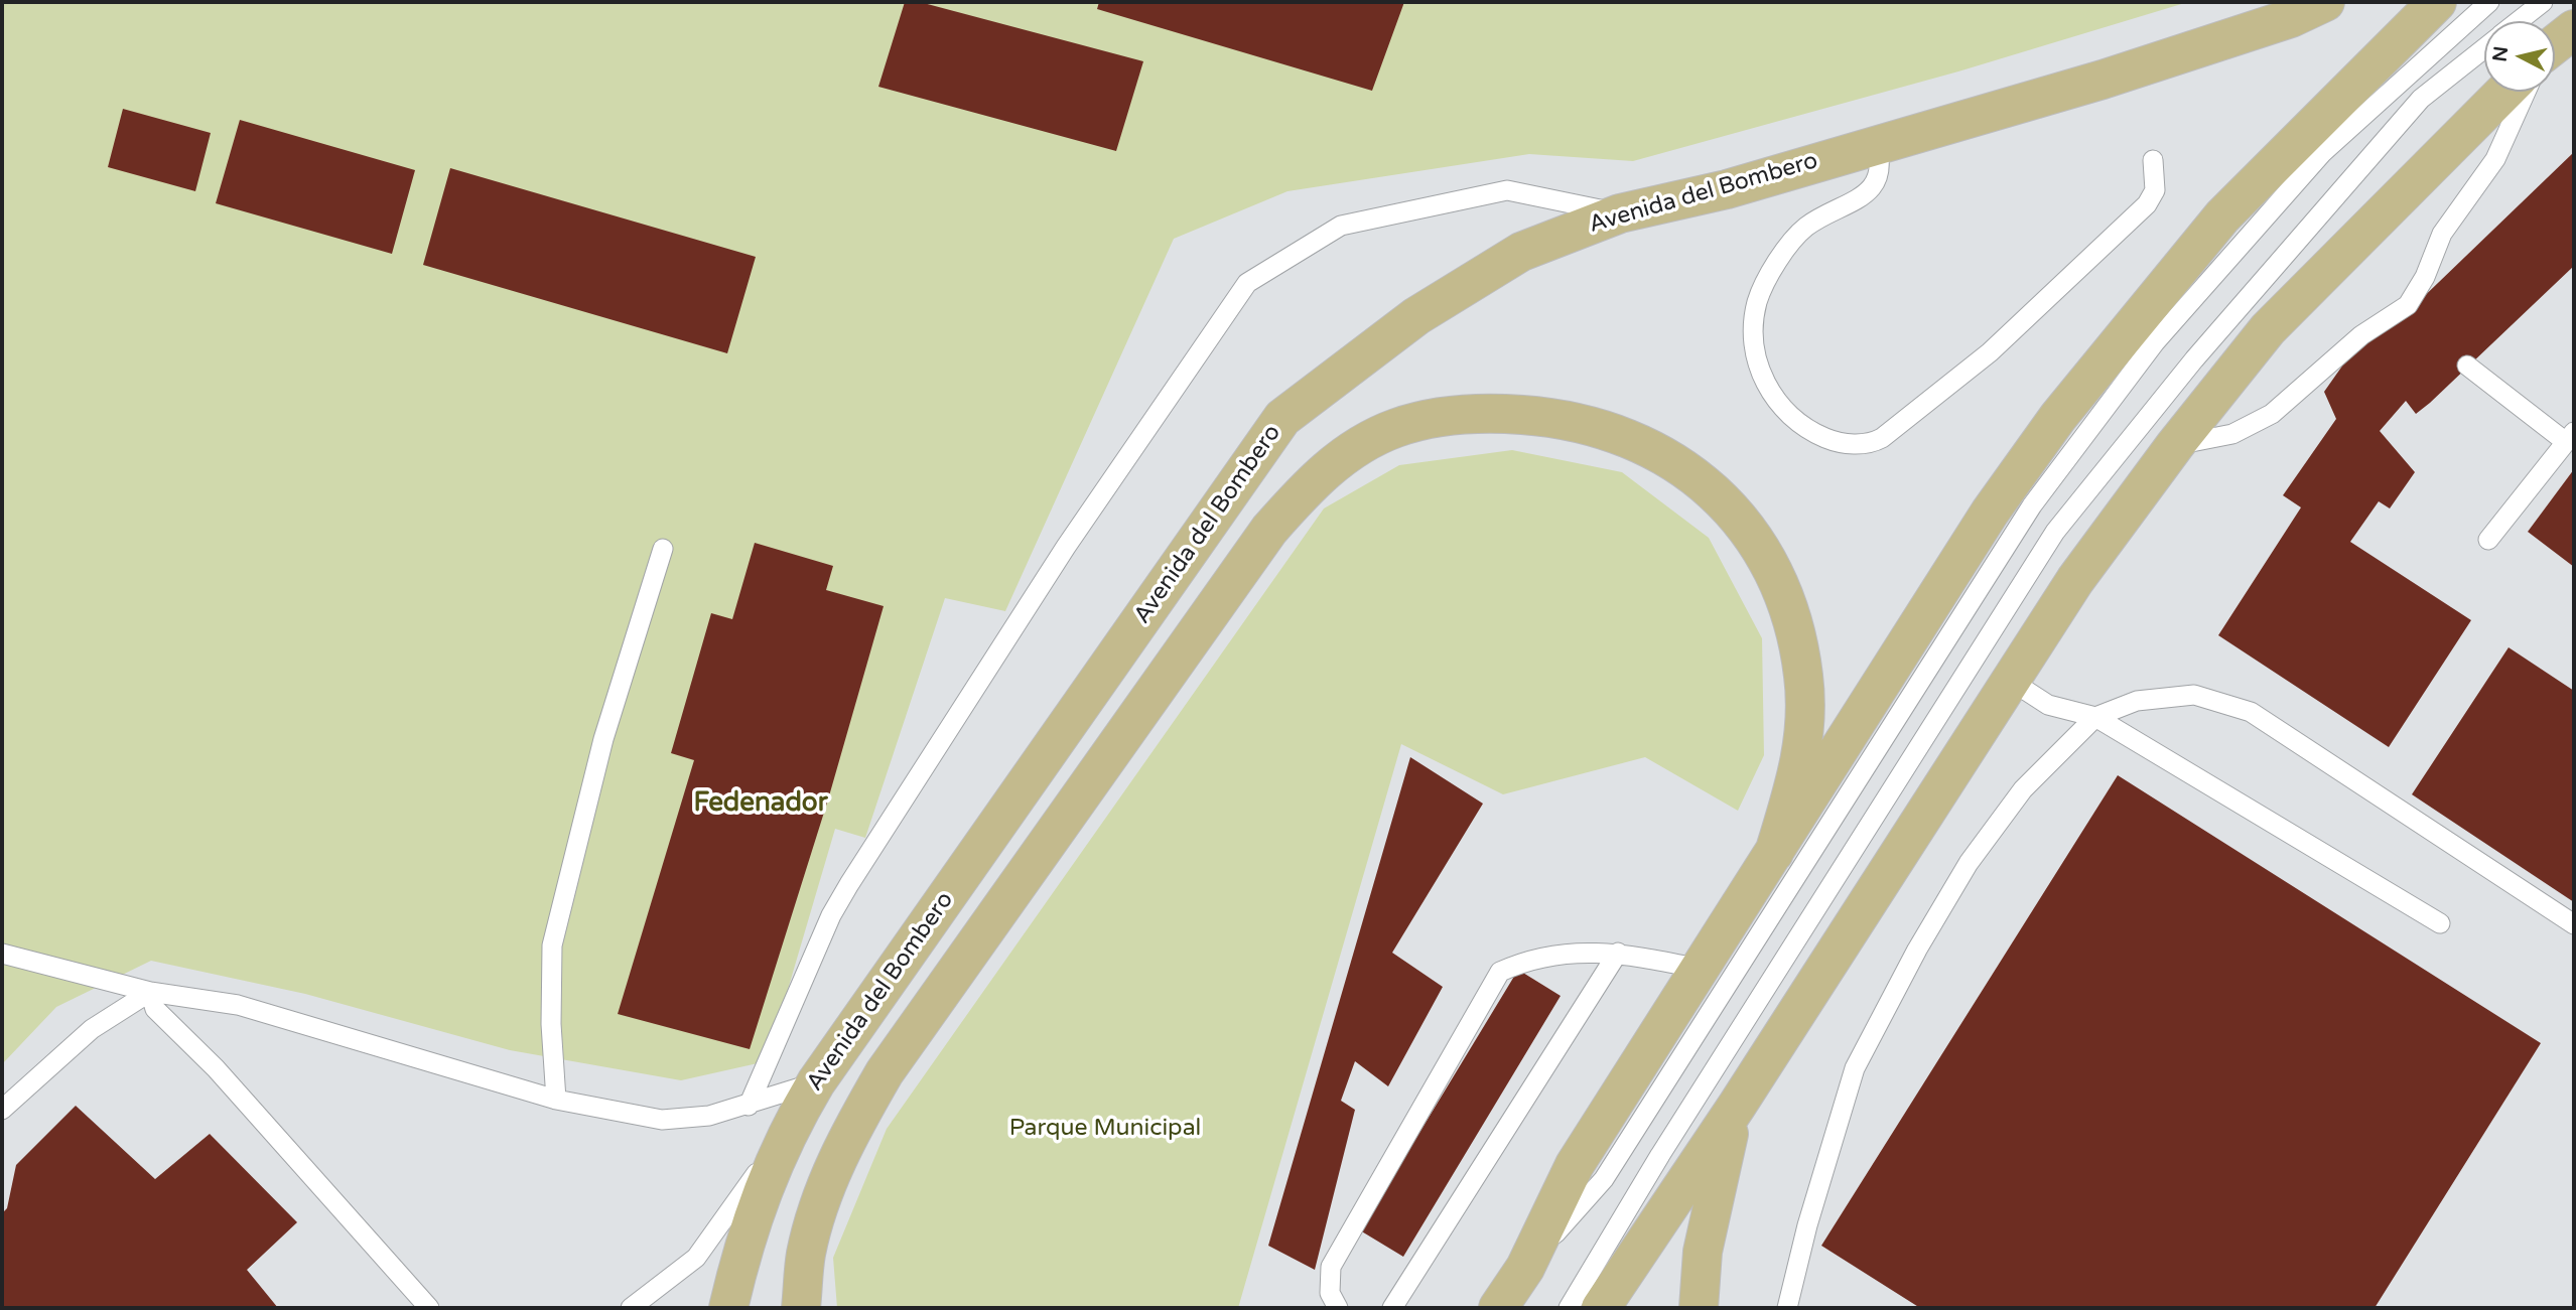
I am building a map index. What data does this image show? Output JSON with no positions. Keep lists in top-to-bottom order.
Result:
{
  "streets": {
    "main road": ["Avenida del Bombero"]
  },
  "districts": ["Fedenador"],
  "parks": ["Parque Municipal"],
  "north": "left"
}
